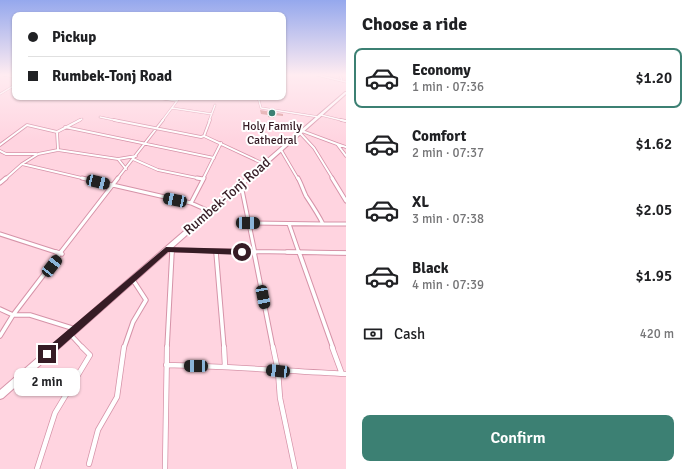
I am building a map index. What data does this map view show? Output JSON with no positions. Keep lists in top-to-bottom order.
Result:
{
  "streets": {
    "main road": ["Rumbek-Tonj Road"]
  },
  "places": ["Holy Family Cathedral"],
  "page": {
    "heading": "Choose a ride",
    "banner": ["Pickup", "Rumbek-Tonj Road"],
    "list": [
      {
        "name": "Economy",
        "note": "1 min · 07:36",
        "value": "$1.20"
      },
      {
        "name": "Comfort",
        "note": "2 min · 07:37",
        "value": "$1.62"
      },
      {
        "name": "XL",
        "note": "3 min · 07:38",
        "value": "$2.05"
      },
      {
        "name": "Black",
        "note": "4 min · 07:39",
        "value": "$1.95"
      }
    ],
    "pay": ["Cash", "420 m"],
    "bubble": "2 min",
    "buttons": "Confirm"
  }
}
